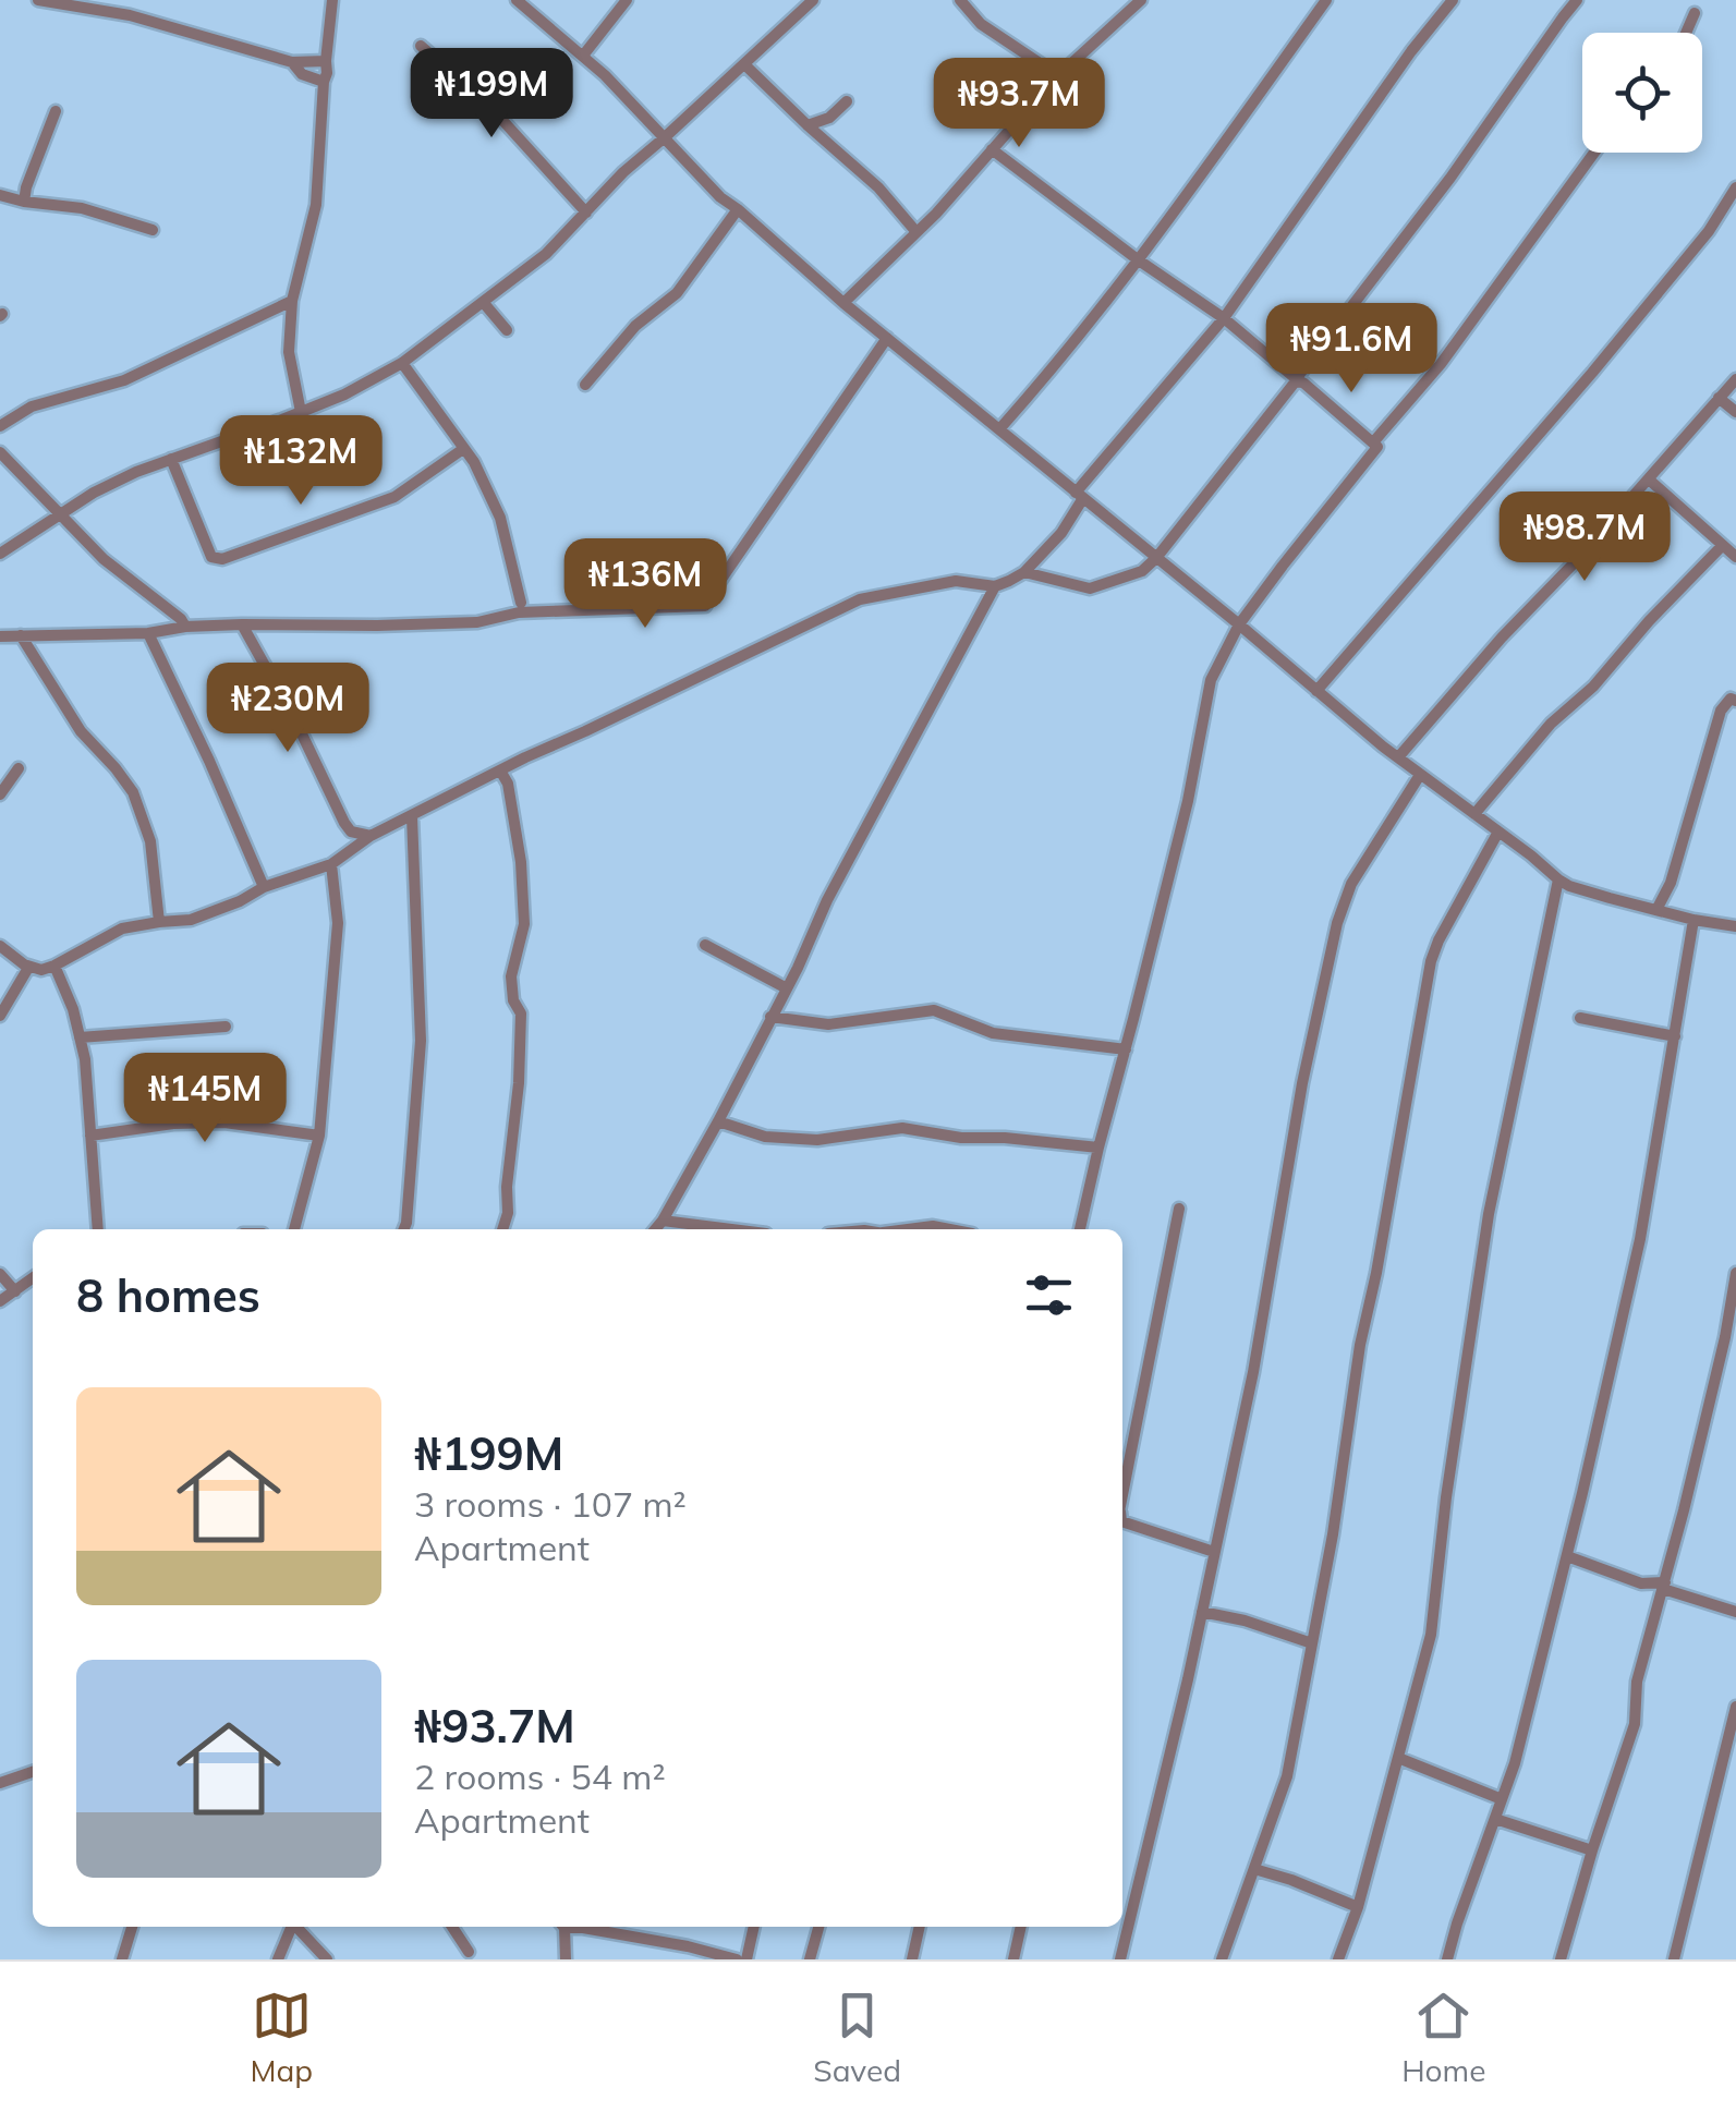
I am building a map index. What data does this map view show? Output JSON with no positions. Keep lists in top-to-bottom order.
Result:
{
  "page": {
    "price": [
      "₦199M",
      "₦93.7M",
      "₦91.6M",
      "₦132M",
      "₦98.7M",
      "₦136M",
      "₦230M",
      "₦145M"
    ],
    "heading": "8 homes",
    "list": [
      {
        "name": "₦199M",
        "note": "3 rooms · 107 m² · Apartment"
      },
      {
        "name": "₦93.7M",
        "note": "2 rooms · 54 m² · Apartment"
      }
    ],
    "tabs": ["Map", "Saved", "Home"]
  }
}
